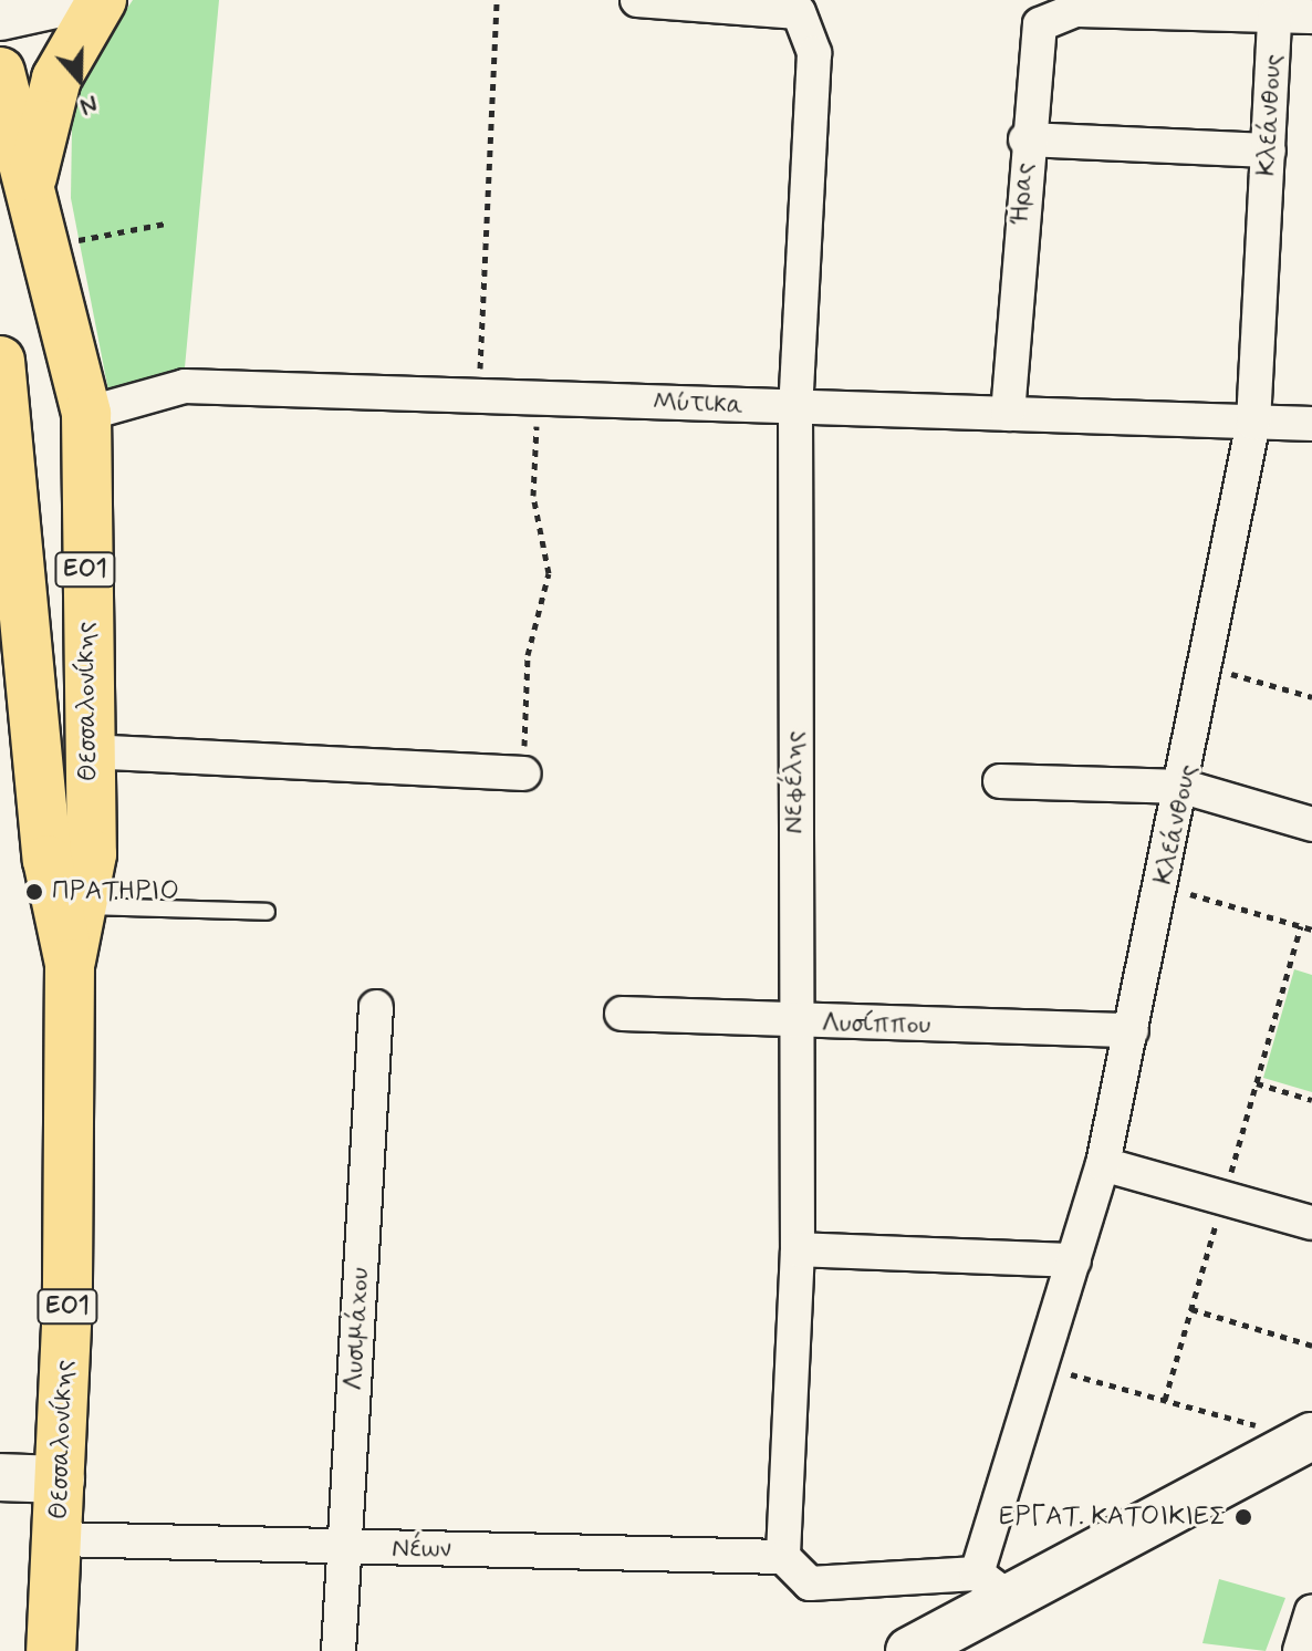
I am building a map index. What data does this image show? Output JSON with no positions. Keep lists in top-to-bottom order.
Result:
{
  "streets": {
    "main road": ["ΕΟ1", "Θεσσαλονίκης"],
    "street": [
      "Κλεάνθους",
      "Ήρας",
      "Μύτικα",
      "Νεφέλης",
      "Λυσίππου",
      "Λυσιμάχου",
      "Νέων"
    ]
  },
  "crossings": [
    ["Κλεάνθους", "Μύτικα"],
    ["Κλεάνθους", "Λυσίππου"],
    ["Ήρας", "Μύτικα"],
    ["Μύτικα", "Θεσσαλονίκης"],
    ["Μύτικα", "Νεφέλης"],
    ["ΕΟ1", "Θεσσαλονίκης"],
    ["Θεσσαλονίκης", "Νέων"],
    ["Νεφέλης", "Λυσίππου"],
    ["Νεφέλης", "Νέων"],
    ["Λυσιμάχου", "Νέων"]
  ],
  "places": ["ΠΡΑΤΗΡΙΟ", "ΕΡΓΑΤ. ΚΑΤΟΙΚΙΕΣ"],
  "north": "bottom"
}
